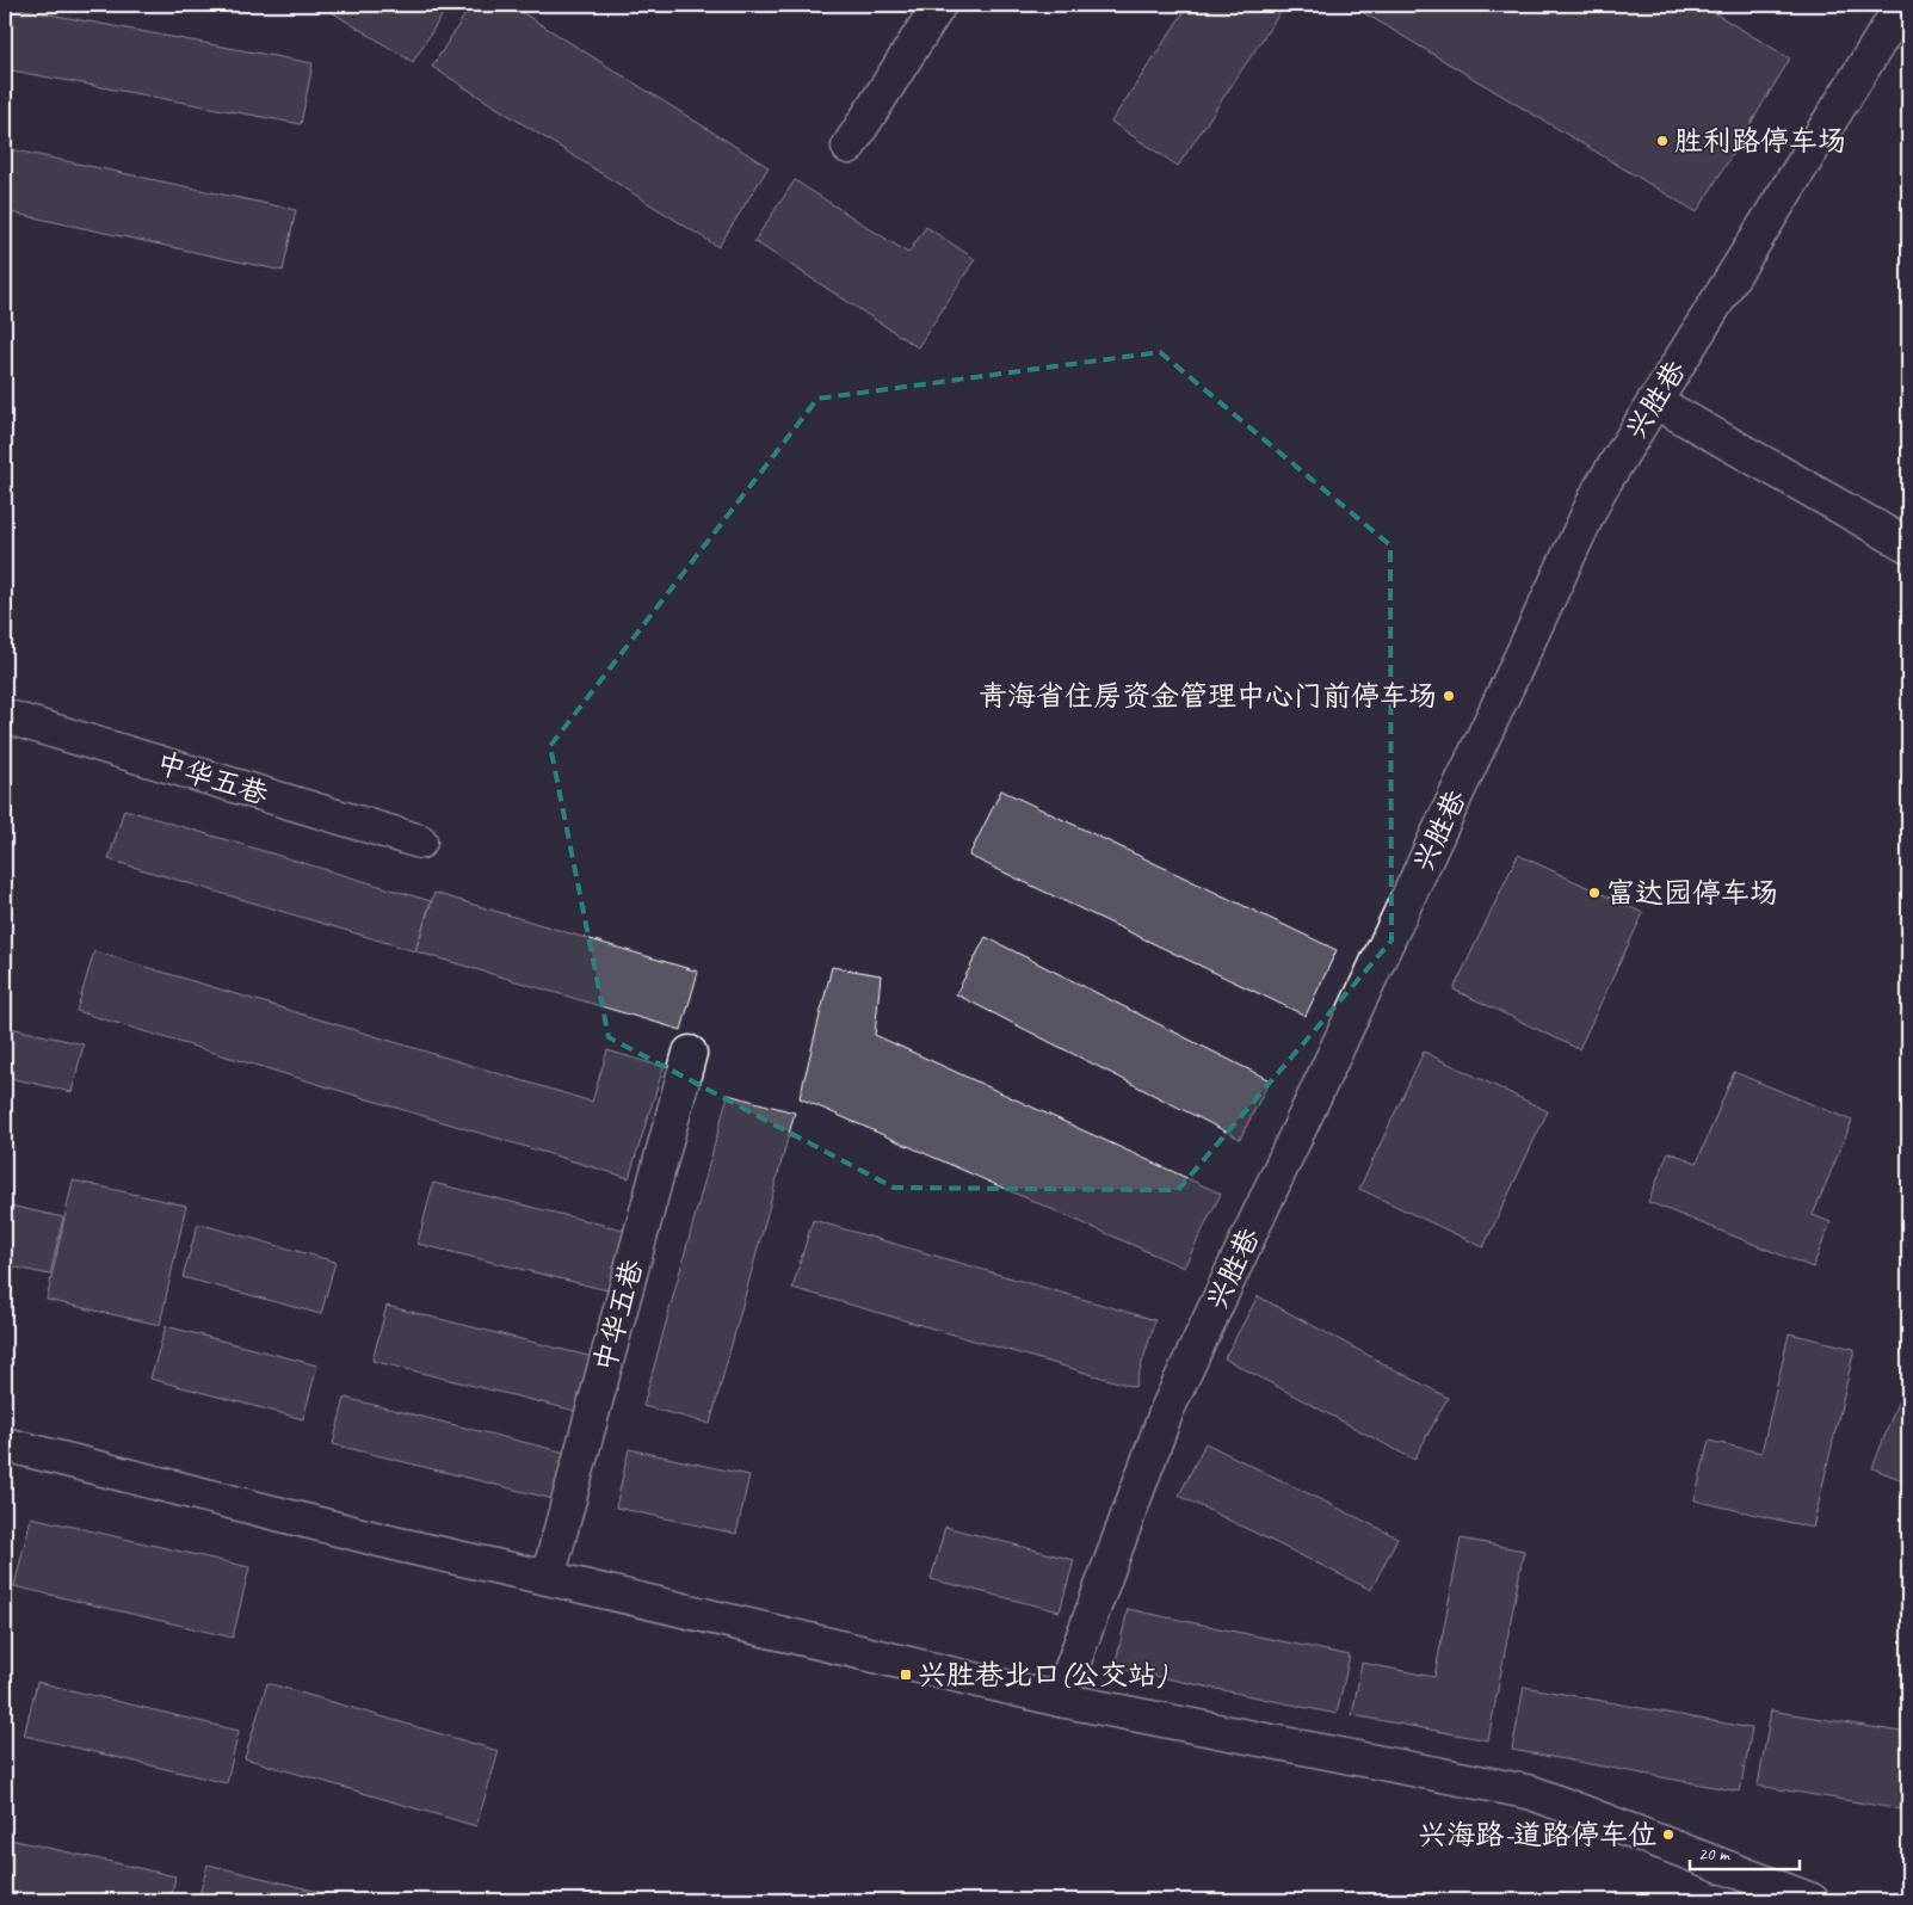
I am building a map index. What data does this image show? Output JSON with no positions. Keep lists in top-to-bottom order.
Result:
{
  "streets": {
    "street": ["兴胜巷", "中华五巷"]
  },
  "places": {
    "other": [
      "胜利路停车场",
      "青海省住房资金管理中心门前停车场",
      "富达园停车场",
      "兴海路-道路停车位"
    ],
    "transit": ["兴胜巷北口(公交站)"]
  },
  "scale_bar": "20 m"
}
